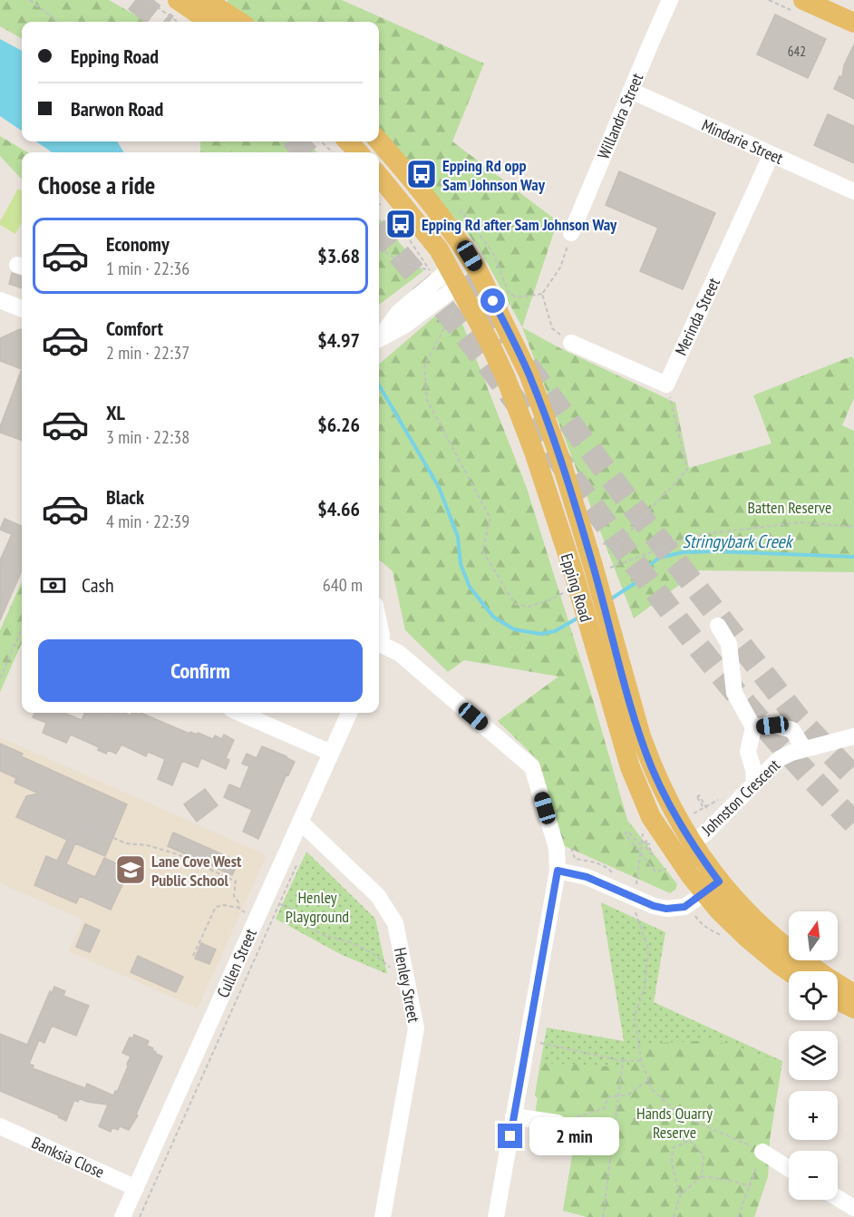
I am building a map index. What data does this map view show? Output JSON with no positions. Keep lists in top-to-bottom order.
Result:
{
  "streets": {
    "main road": ["Epping Road"],
    "street": [
      "Willandra Street",
      "Mindarie Street",
      "Merinda Street",
      "Johnston Crescent",
      "Cullen Street",
      "Henley Street",
      "Banksia Close"
    ]
  },
  "crossings": [
    ["Willandra Street", "Mindarie Street"],
    ["Mindarie Street", "Merinda Street"],
    ["Epping Road", "Johnston Crescent"],
    ["Cullen Street", "Henley Street"],
    ["Cullen Street", "Banksia Close"]
  ],
  "water": ["Stringybark Creek"],
  "parks": ["Batten Reserve", "Henley Playground", "Hands Quarry Reserve"],
  "places": {
    "bus stop": ["Epping Rd opp Sam Johnson Way", "Epping Rd after Sam Johnson Way"],
    "school or university": ["Lane Cove West Public School"]
  },
  "house_numbers": ["642"],
  "north": "top",
  "page": {
    "banner": ["Epping Road", "Barwon Road"],
    "heading": "Choose a ride",
    "list": [
      {
        "name": "Economy",
        "note": "1 min · 22:36",
        "value": "$3.68"
      },
      {
        "name": "Comfort",
        "note": "2 min · 22:37",
        "value": "$4.97"
      },
      {
        "name": "XL",
        "note": "3 min · 22:38",
        "value": "$6.26"
      },
      {
        "name": "Black",
        "note": "4 min · 22:39",
        "value": "$4.66"
      }
    ],
    "pay": ["Cash", "640 m"],
    "buttons": "Confirm",
    "map_buttons": ["+", "−"],
    "bubble": "2 min"
  }
}
